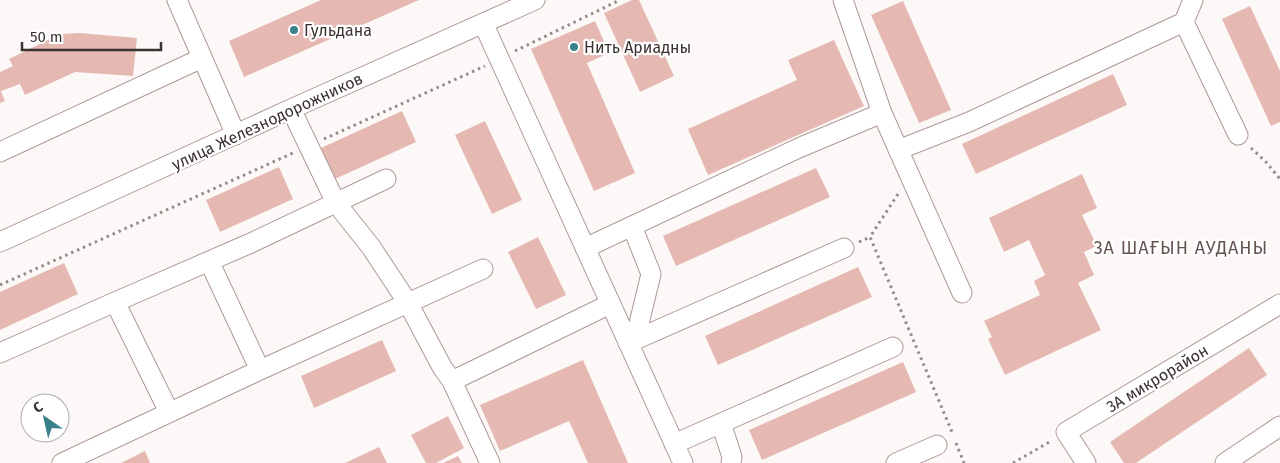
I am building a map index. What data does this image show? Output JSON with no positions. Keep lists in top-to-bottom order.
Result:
{
  "streets": {
    "street": ["улица Железнодорожников", "3А микрорайон"]
  },
  "districts": ["3А ШАҒЫН АУДАНЫ"],
  "places": ["Гульдана", "Нить Ариадны"],
  "scale_bar": "50 m",
  "north": "top left"
}
